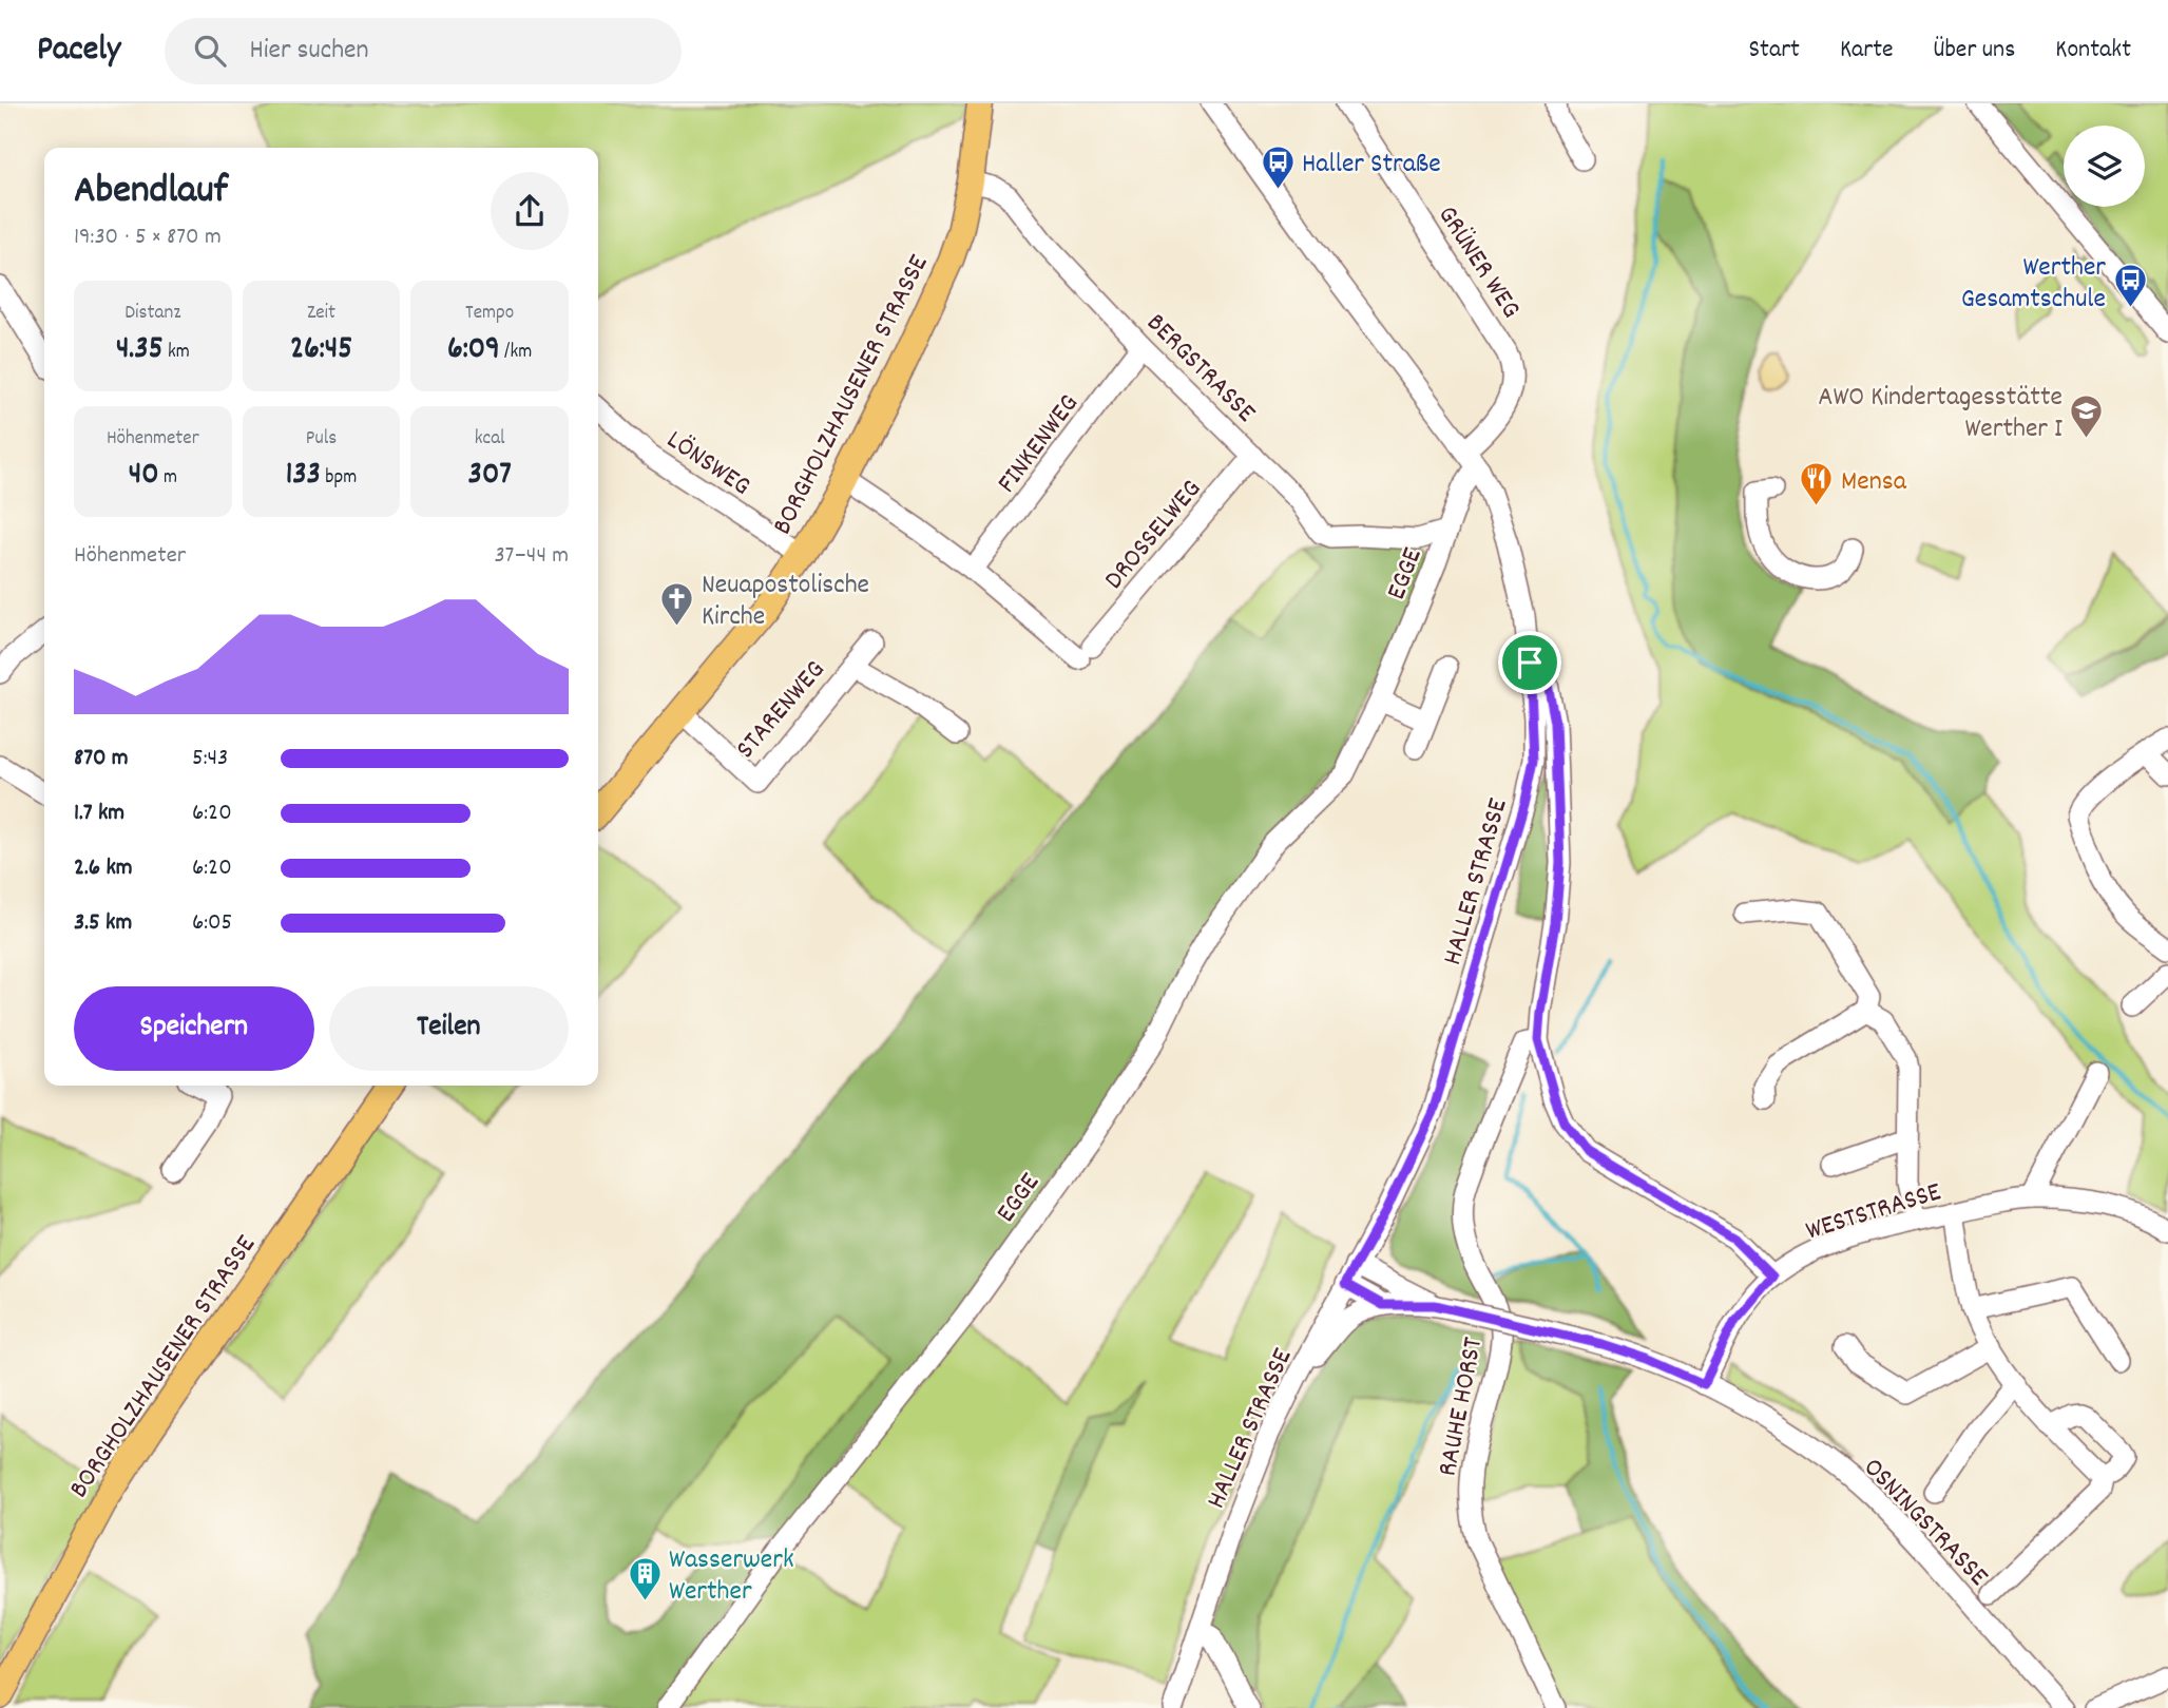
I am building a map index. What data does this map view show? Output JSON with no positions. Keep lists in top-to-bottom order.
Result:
{
  "streets": {
    "main road": ["BORGHOLZHAUSENER STRASSE"],
    "street": [
      "GRÜNER WEG",
      "BERGSTRASSE",
      "FINKENWEG",
      "LÖNSWEG",
      "DROSSELWEG",
      "EGGE",
      "STARENWEG",
      "HALLER STRASSE",
      "WESTSTRASSE",
      "RAUHE HORST",
      "OSNINGSTRASSE"
    ]
  },
  "crossings": [
    ["GRÜNER WEG", "HALLER STRASSE"],
    ["BERGSTRASSE", "BORGHOLZHAUSENER STRASSE"],
    ["BERGSTRASSE", "FINKENWEG"],
    ["BERGSTRASSE", "DROSSELWEG"],
    ["BERGSTRASSE", "EGGE"],
    ["BORGHOLZHAUSENER STRASSE", "LÖNSWEG"],
    ["BORGHOLZHAUSENER STRASSE", "STARENWEG"],
    ["FINKENWEG", "DROSSELWEG"],
    ["EGGE", "HALLER STRASSE"],
    ["HALLER STRASSE", "OSNINGSTRASSE"],
    ["WESTSTRASSE", "OSNINGSTRASSE"]
  ],
  "places": {
    "bus stop": ["Haller Straße", "Werther Gesamtschule"],
    "school or university": ["AWO Kindertagesstätte Werther I"],
    "restaurant": ["Mensa"],
    "church": ["Neuapostolische Kirche"],
    "building": ["Wasserwerk Werther"]
  },
  "page": {
    "header": "Pacely",
    "search": "Hier suchen",
    "nav": [
      "Start",
      "Karte",
      "Über uns",
      "Kontakt"
    ],
    "heading": ["Abendlauf", "19:30 · 5 × 870 m"],
    "stats": [
      ["Distanz", "4.35 km"],
      ["Zeit", "26:45"],
      ["Tempo", "6:09 /km"],
      ["Höhenmeter", "40 m"],
      ["Puls", "133 bpm"],
      ["kcal", "307"]
    ],
    "chart": ["Höhenmeter", "37–44 m"],
    "list": [
      {
        "name": "870 m",
        "note": "5:43"
      },
      {
        "name": "1.7 km",
        "note": "6:20"
      },
      {
        "name": "2.6 km",
        "note": "6:20"
      },
      {
        "name": "3.5 km",
        "note": "6:05"
      }
    ],
    "buttons": ["Speichern", "Teilen"]
  }
}
